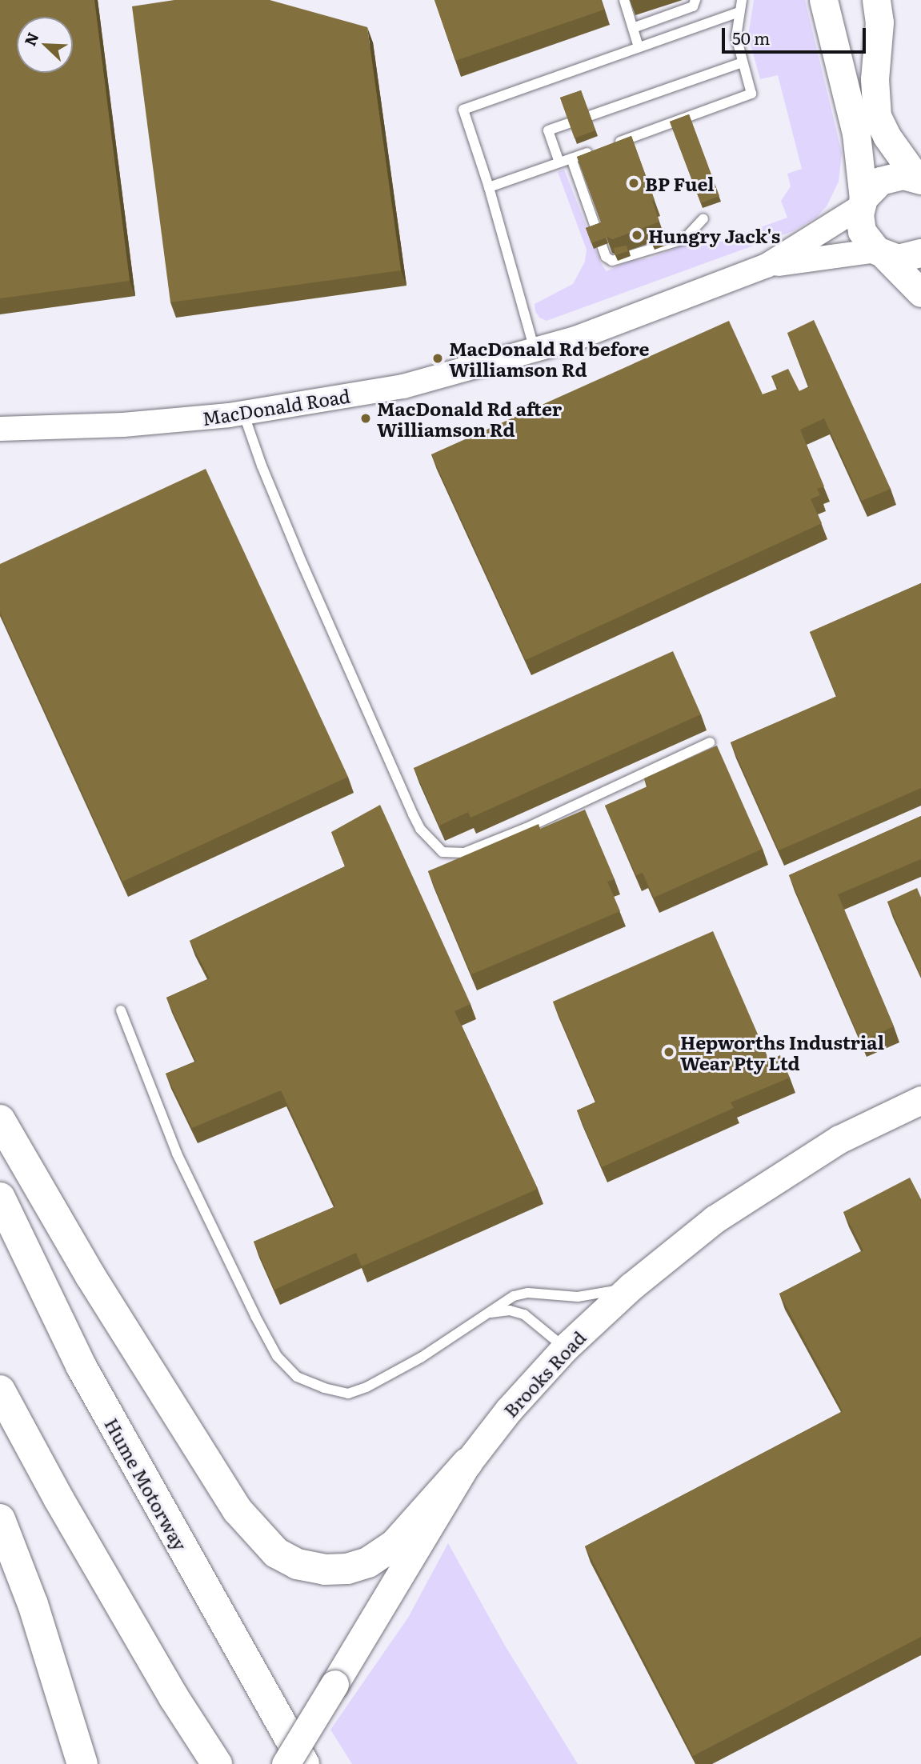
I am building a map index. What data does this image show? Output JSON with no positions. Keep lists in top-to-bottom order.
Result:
{
  "streets": {
    "highway": ["Hume Motorway"],
    "main road": ["Brooks Road"],
    "street": ["MacDonald Road"]
  },
  "places": [
    "BP Fuel",
    "Hungry Jack's",
    "MacDonald Rd before Williamson Rd",
    "MacDonald Rd after Williamson Rd",
    "Hepworths Industrial Wear Pty Ltd"
  ],
  "scale_bar": "50 m",
  "north": "top left"
}
